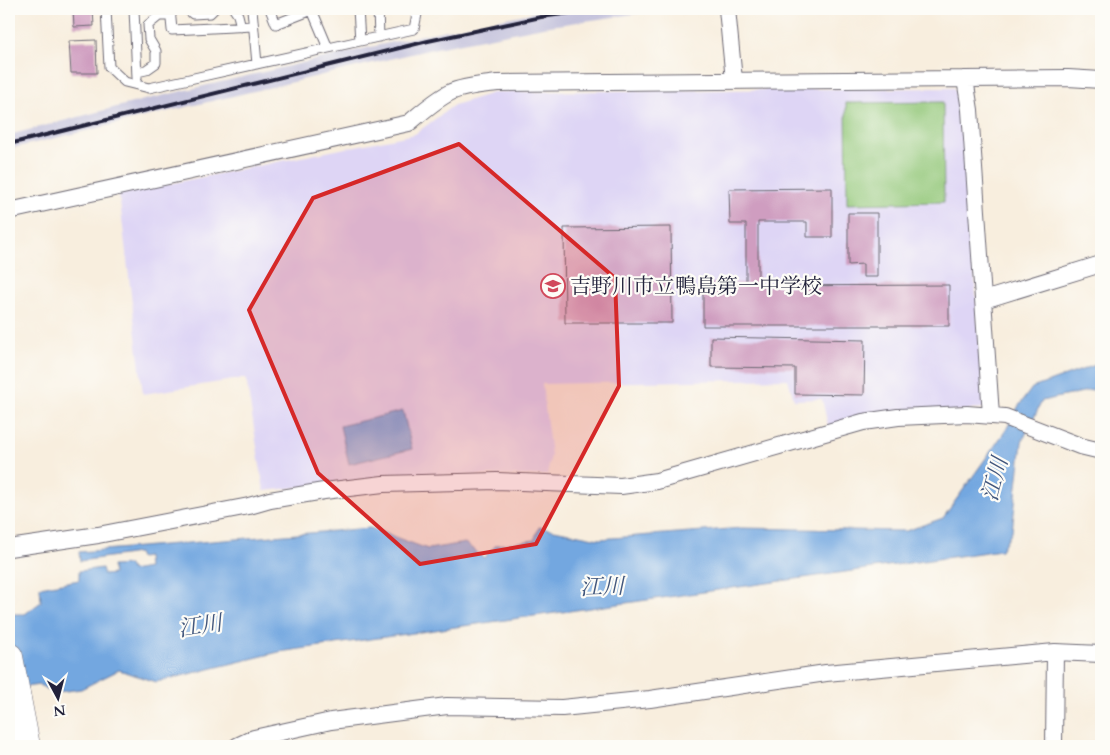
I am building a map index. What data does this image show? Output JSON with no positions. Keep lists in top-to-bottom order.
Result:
{
  "water": ["江川"],
  "places": {
    "school or university": ["吉野川市立鴨島第一中学校"]
  },
  "north": "bottom"
}
